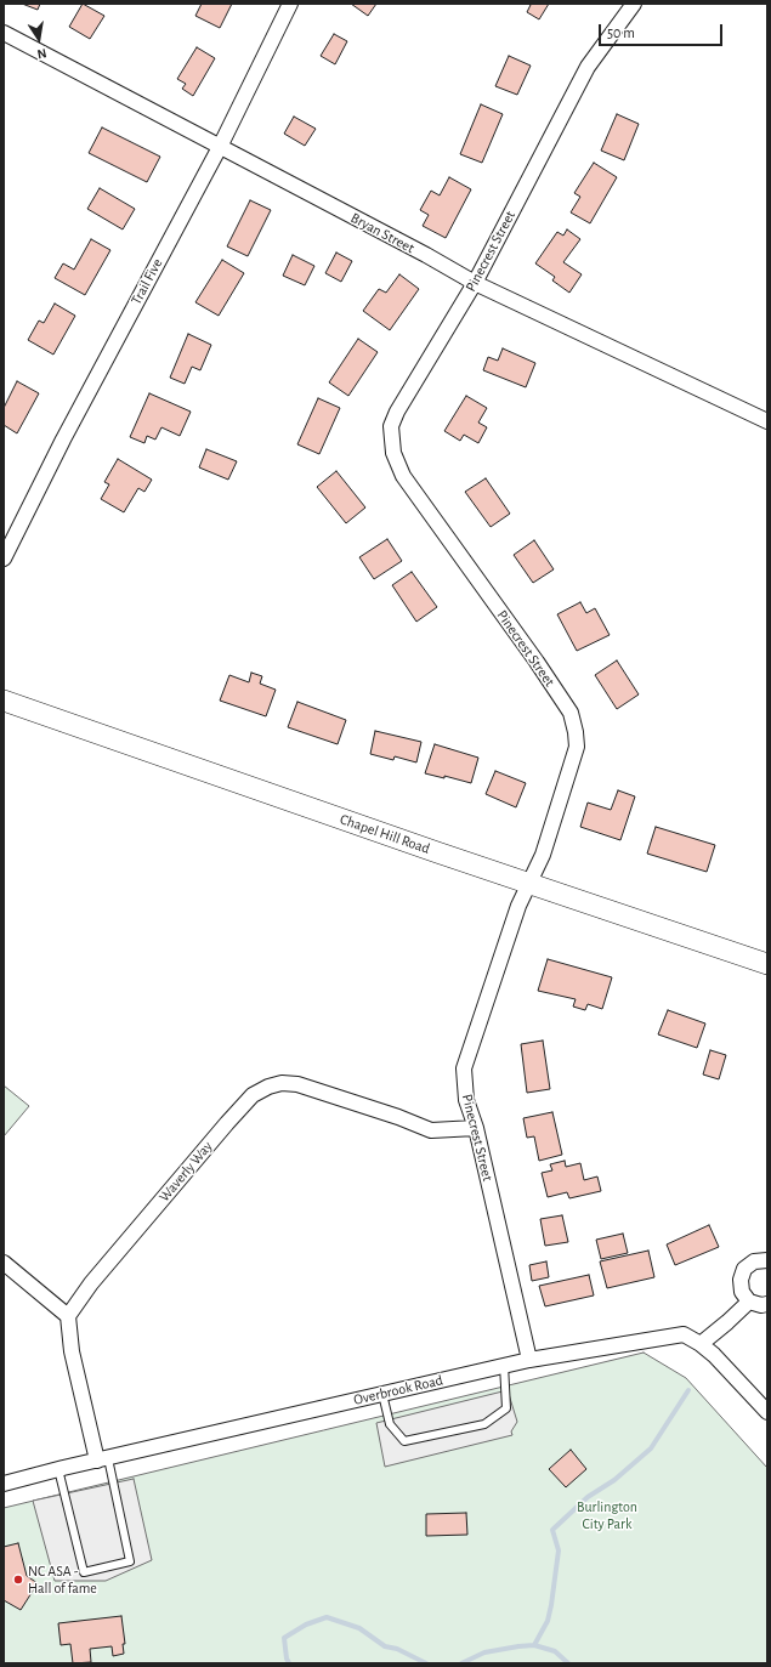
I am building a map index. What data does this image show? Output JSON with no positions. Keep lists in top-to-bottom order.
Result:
{
  "streets": {
    "main road": ["Chapel Hill Road"],
    "street": [
      "Bryan Street",
      "Pinecrest Street",
      "Trail Five",
      "Waverly Way",
      "Overbrook Road"
    ]
  },
  "crossings": [
    ["Bryan Street", "Pinecrest Street"],
    ["Bryan Street", "Trail Five"],
    ["Pinecrest Street", "Chapel Hill Road"],
    ["Pinecrest Street", "Waverly Way"],
    ["Pinecrest Street", "Overbrook Road"]
  ],
  "parks": ["Burlington City Park"],
  "places": ["NC ASA - Hall of fame"],
  "scale_bar": "50 m",
  "north": "bottom"
}
